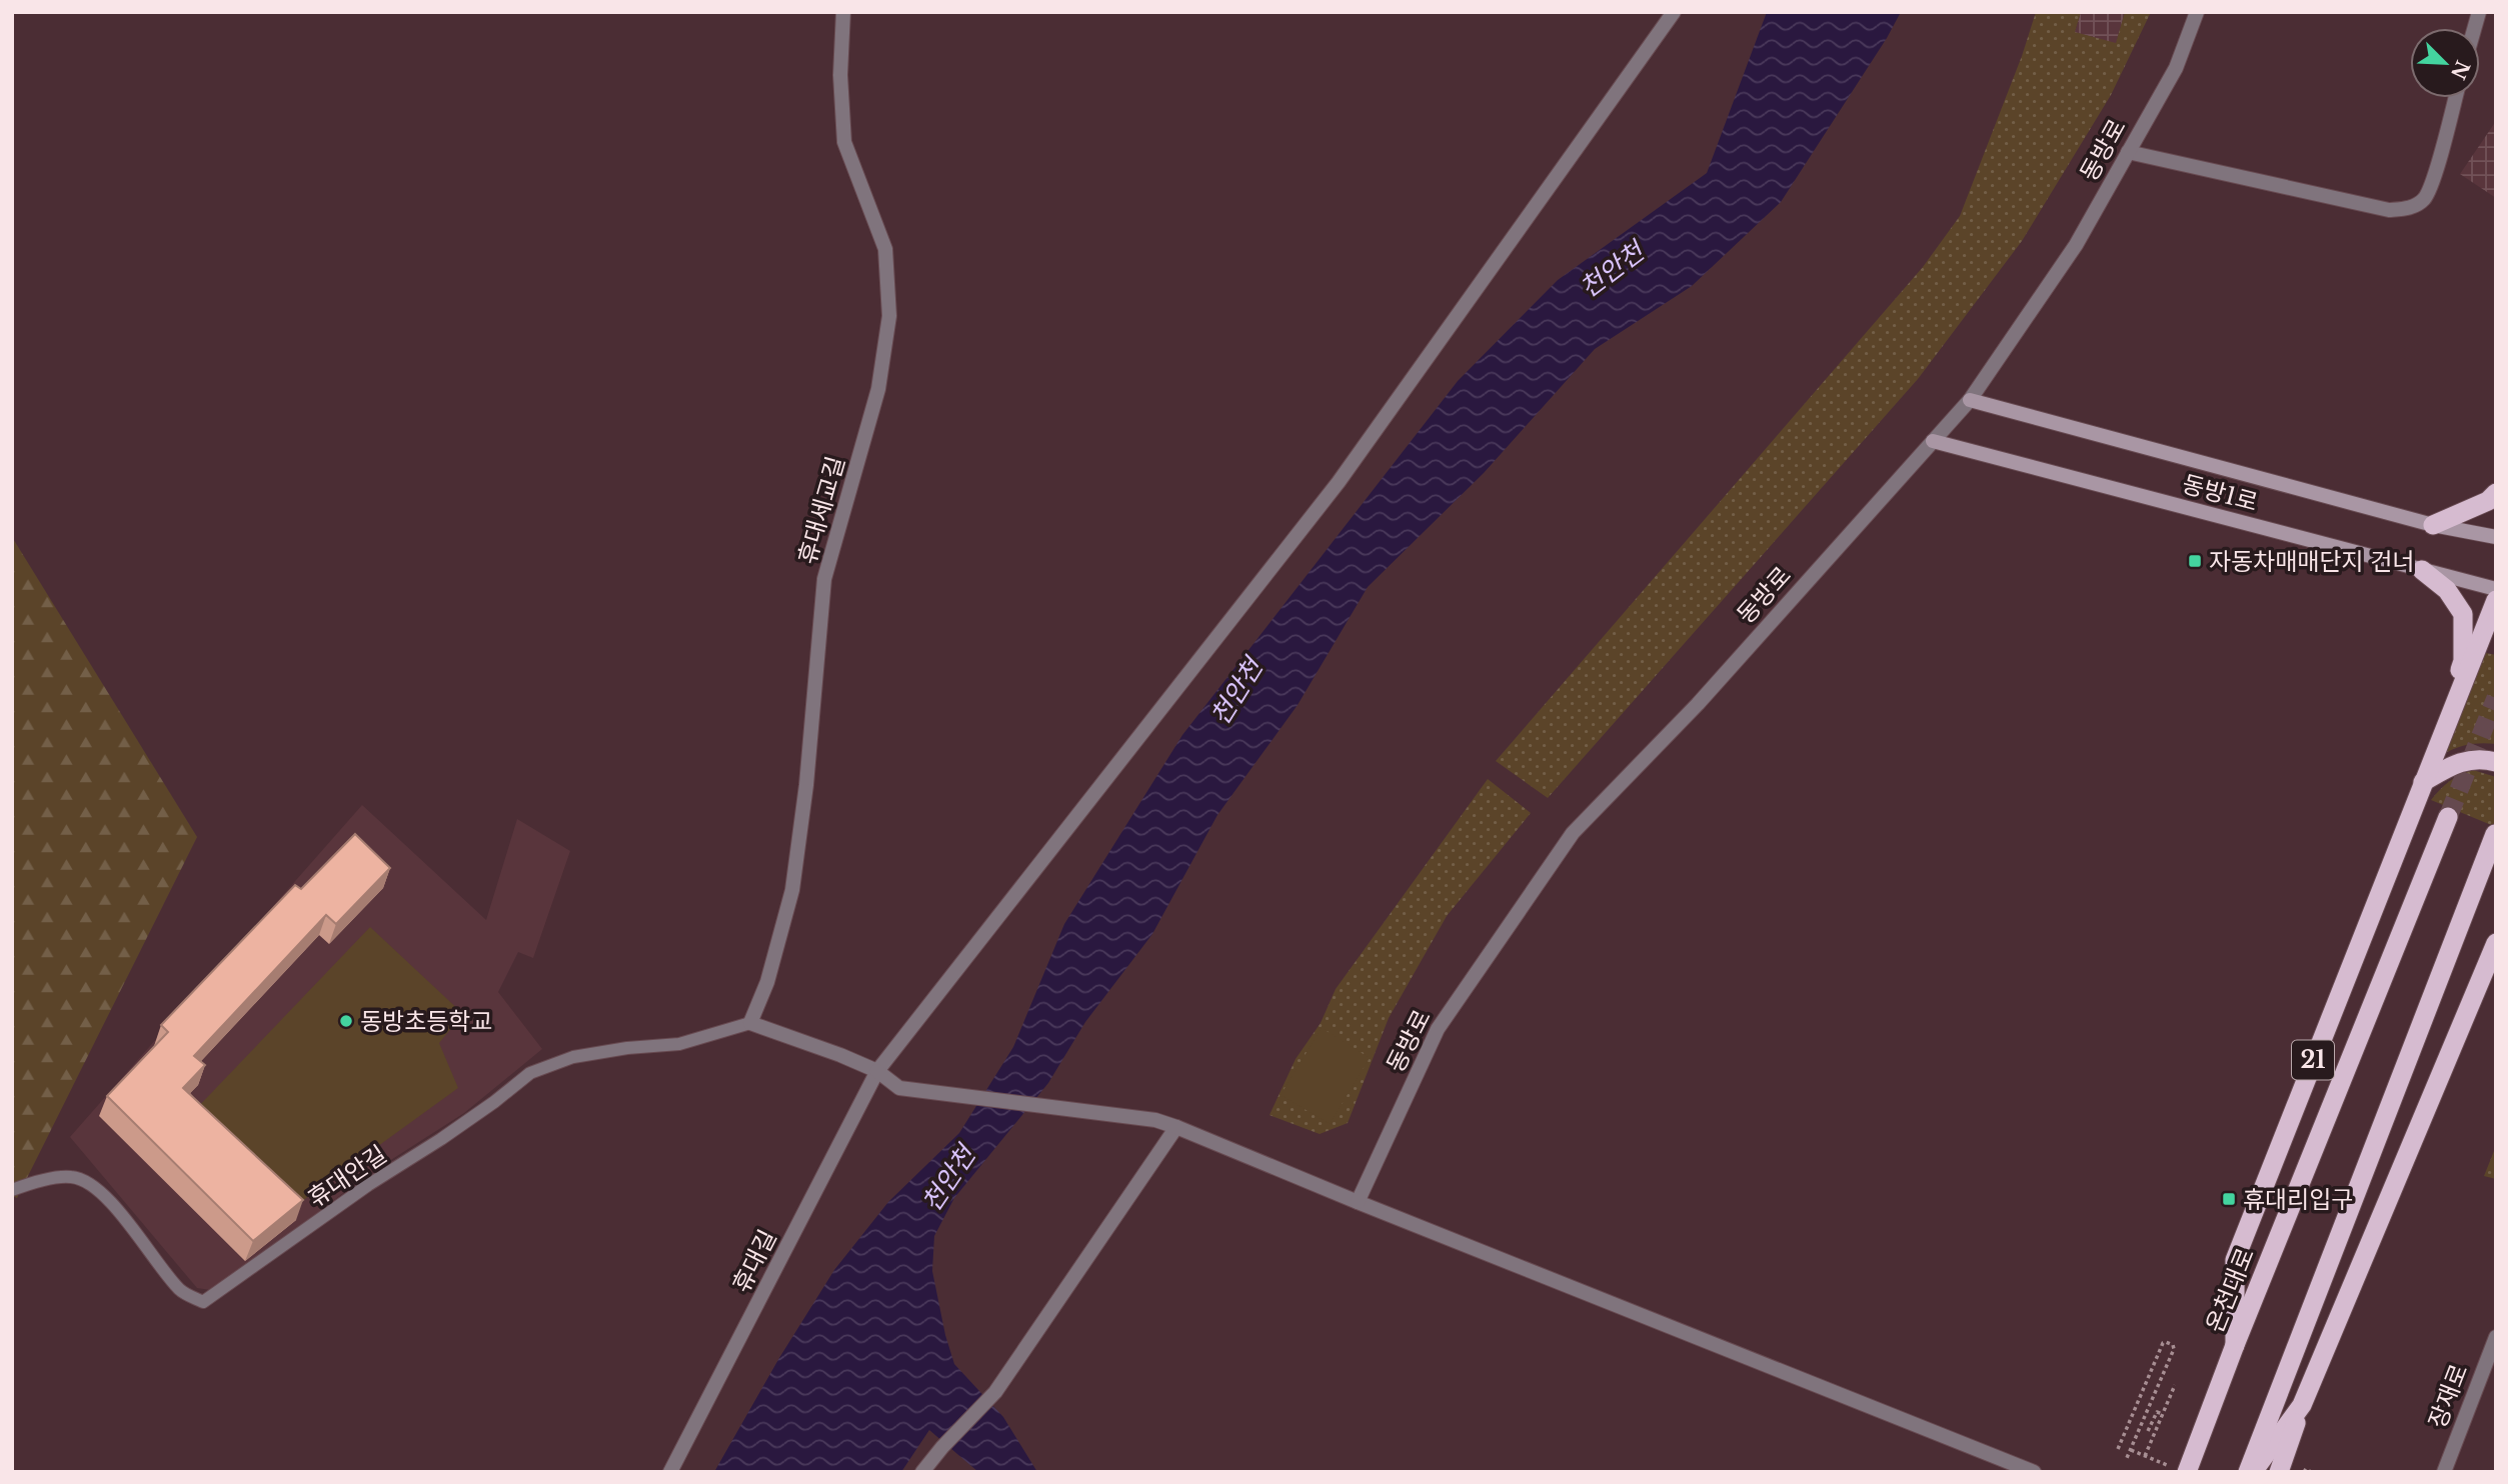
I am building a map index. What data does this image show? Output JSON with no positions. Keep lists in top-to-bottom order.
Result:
{
  "streets": {
    "highway": ["21", "온천대로"],
    "main road": ["동방1로"],
    "street": [
      "동방로",
      "휴대세교길",
      "휴대길",
      "장재로"
    ],
    "lane": ["휴대안길"]
  },
  "crossings": [
    ["동방로", "동방1로"],
    ["휴대세교길", "휴대안길"],
    ["21", "온천대로"]
  ],
  "water": ["천안천"],
  "places": {
    "transit": ["자동차매매단지 건너", "휴대리입구"],
    "other": ["동방초등학교"]
  },
  "north": "bottom right"
}
